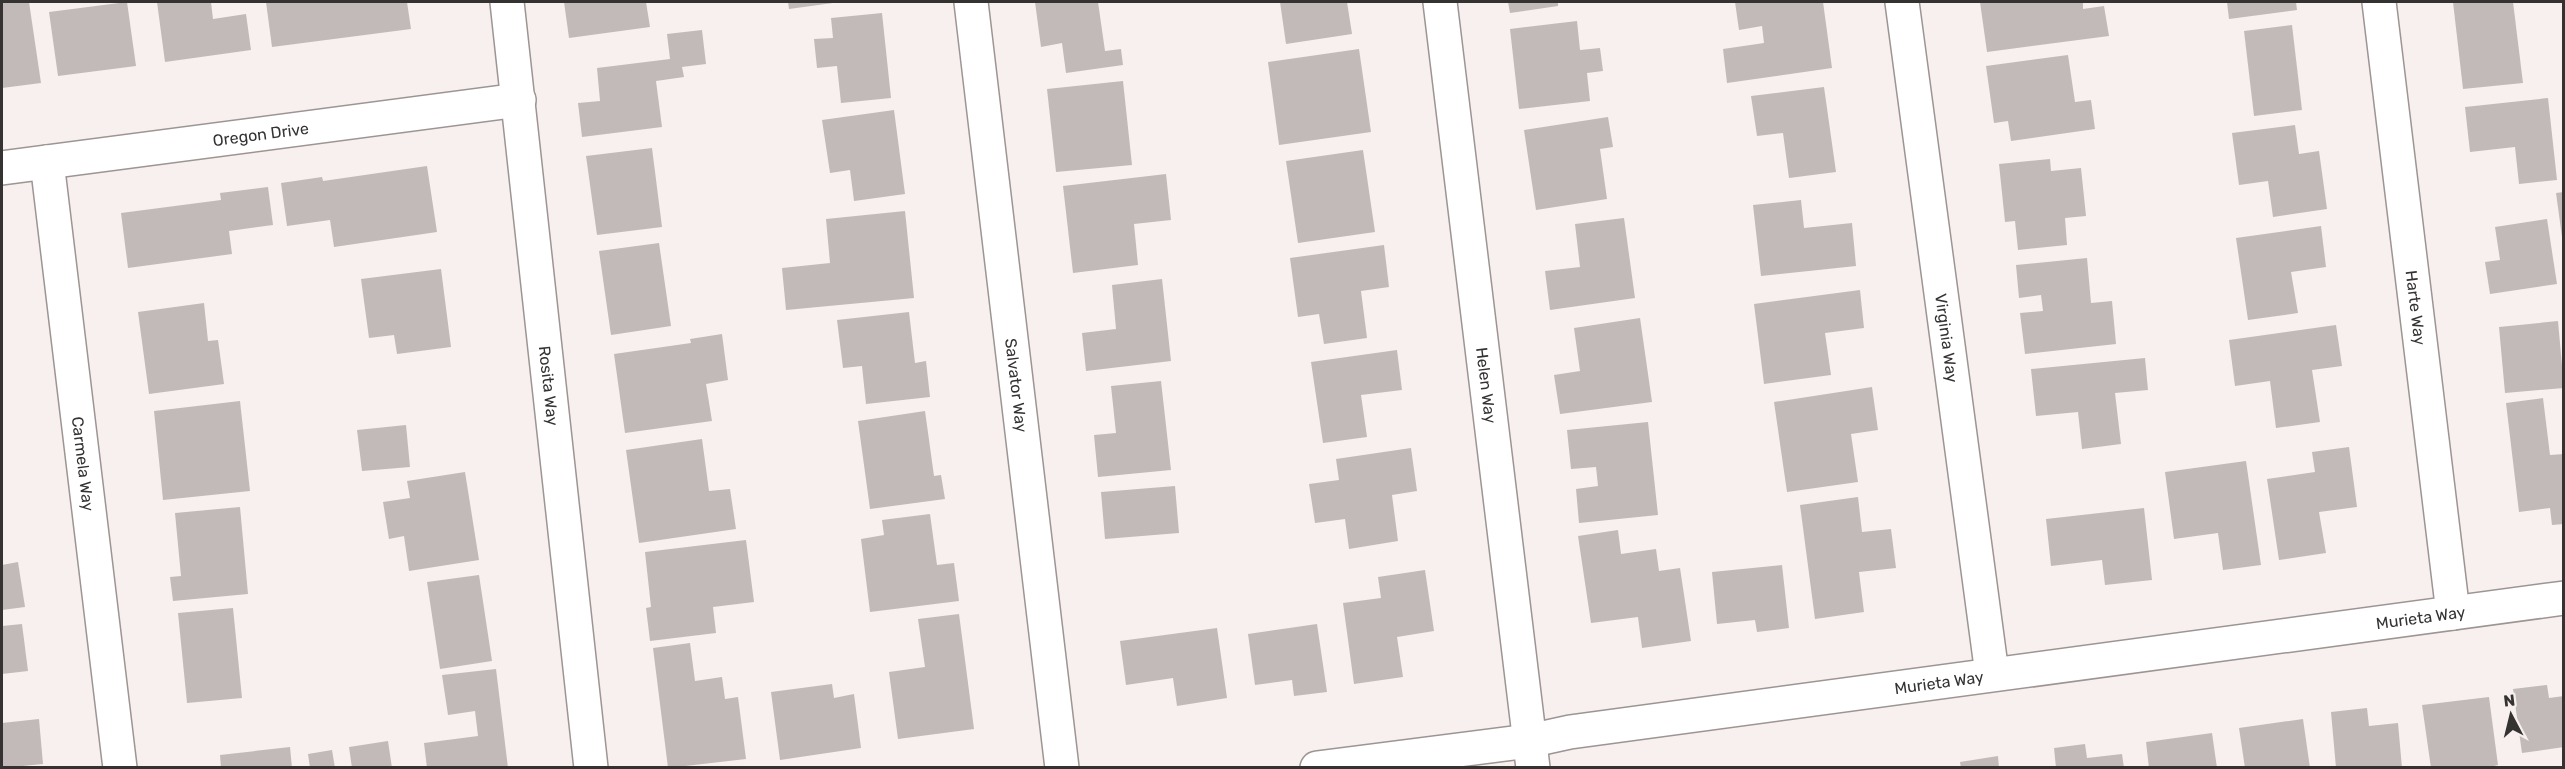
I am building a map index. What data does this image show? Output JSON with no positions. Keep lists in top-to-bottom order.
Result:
{
  "streets": {
    "street": [
      "Oregon Drive",
      "Harte Way",
      "Virginia Way",
      "Rosita Way",
      "Salvator Way",
      "Helen Way",
      "Carmela Way",
      "Murieta Way"
    ]
  },
  "crossings": [
    ["Oregon Drive", "Rosita Way"],
    ["Oregon Drive", "Carmela Way"],
    ["Harte Way", "Murieta Way"],
    ["Virginia Way", "Murieta Way"],
    ["Helen Way", "Murieta Way"]
  ],
  "north": "top"
}
